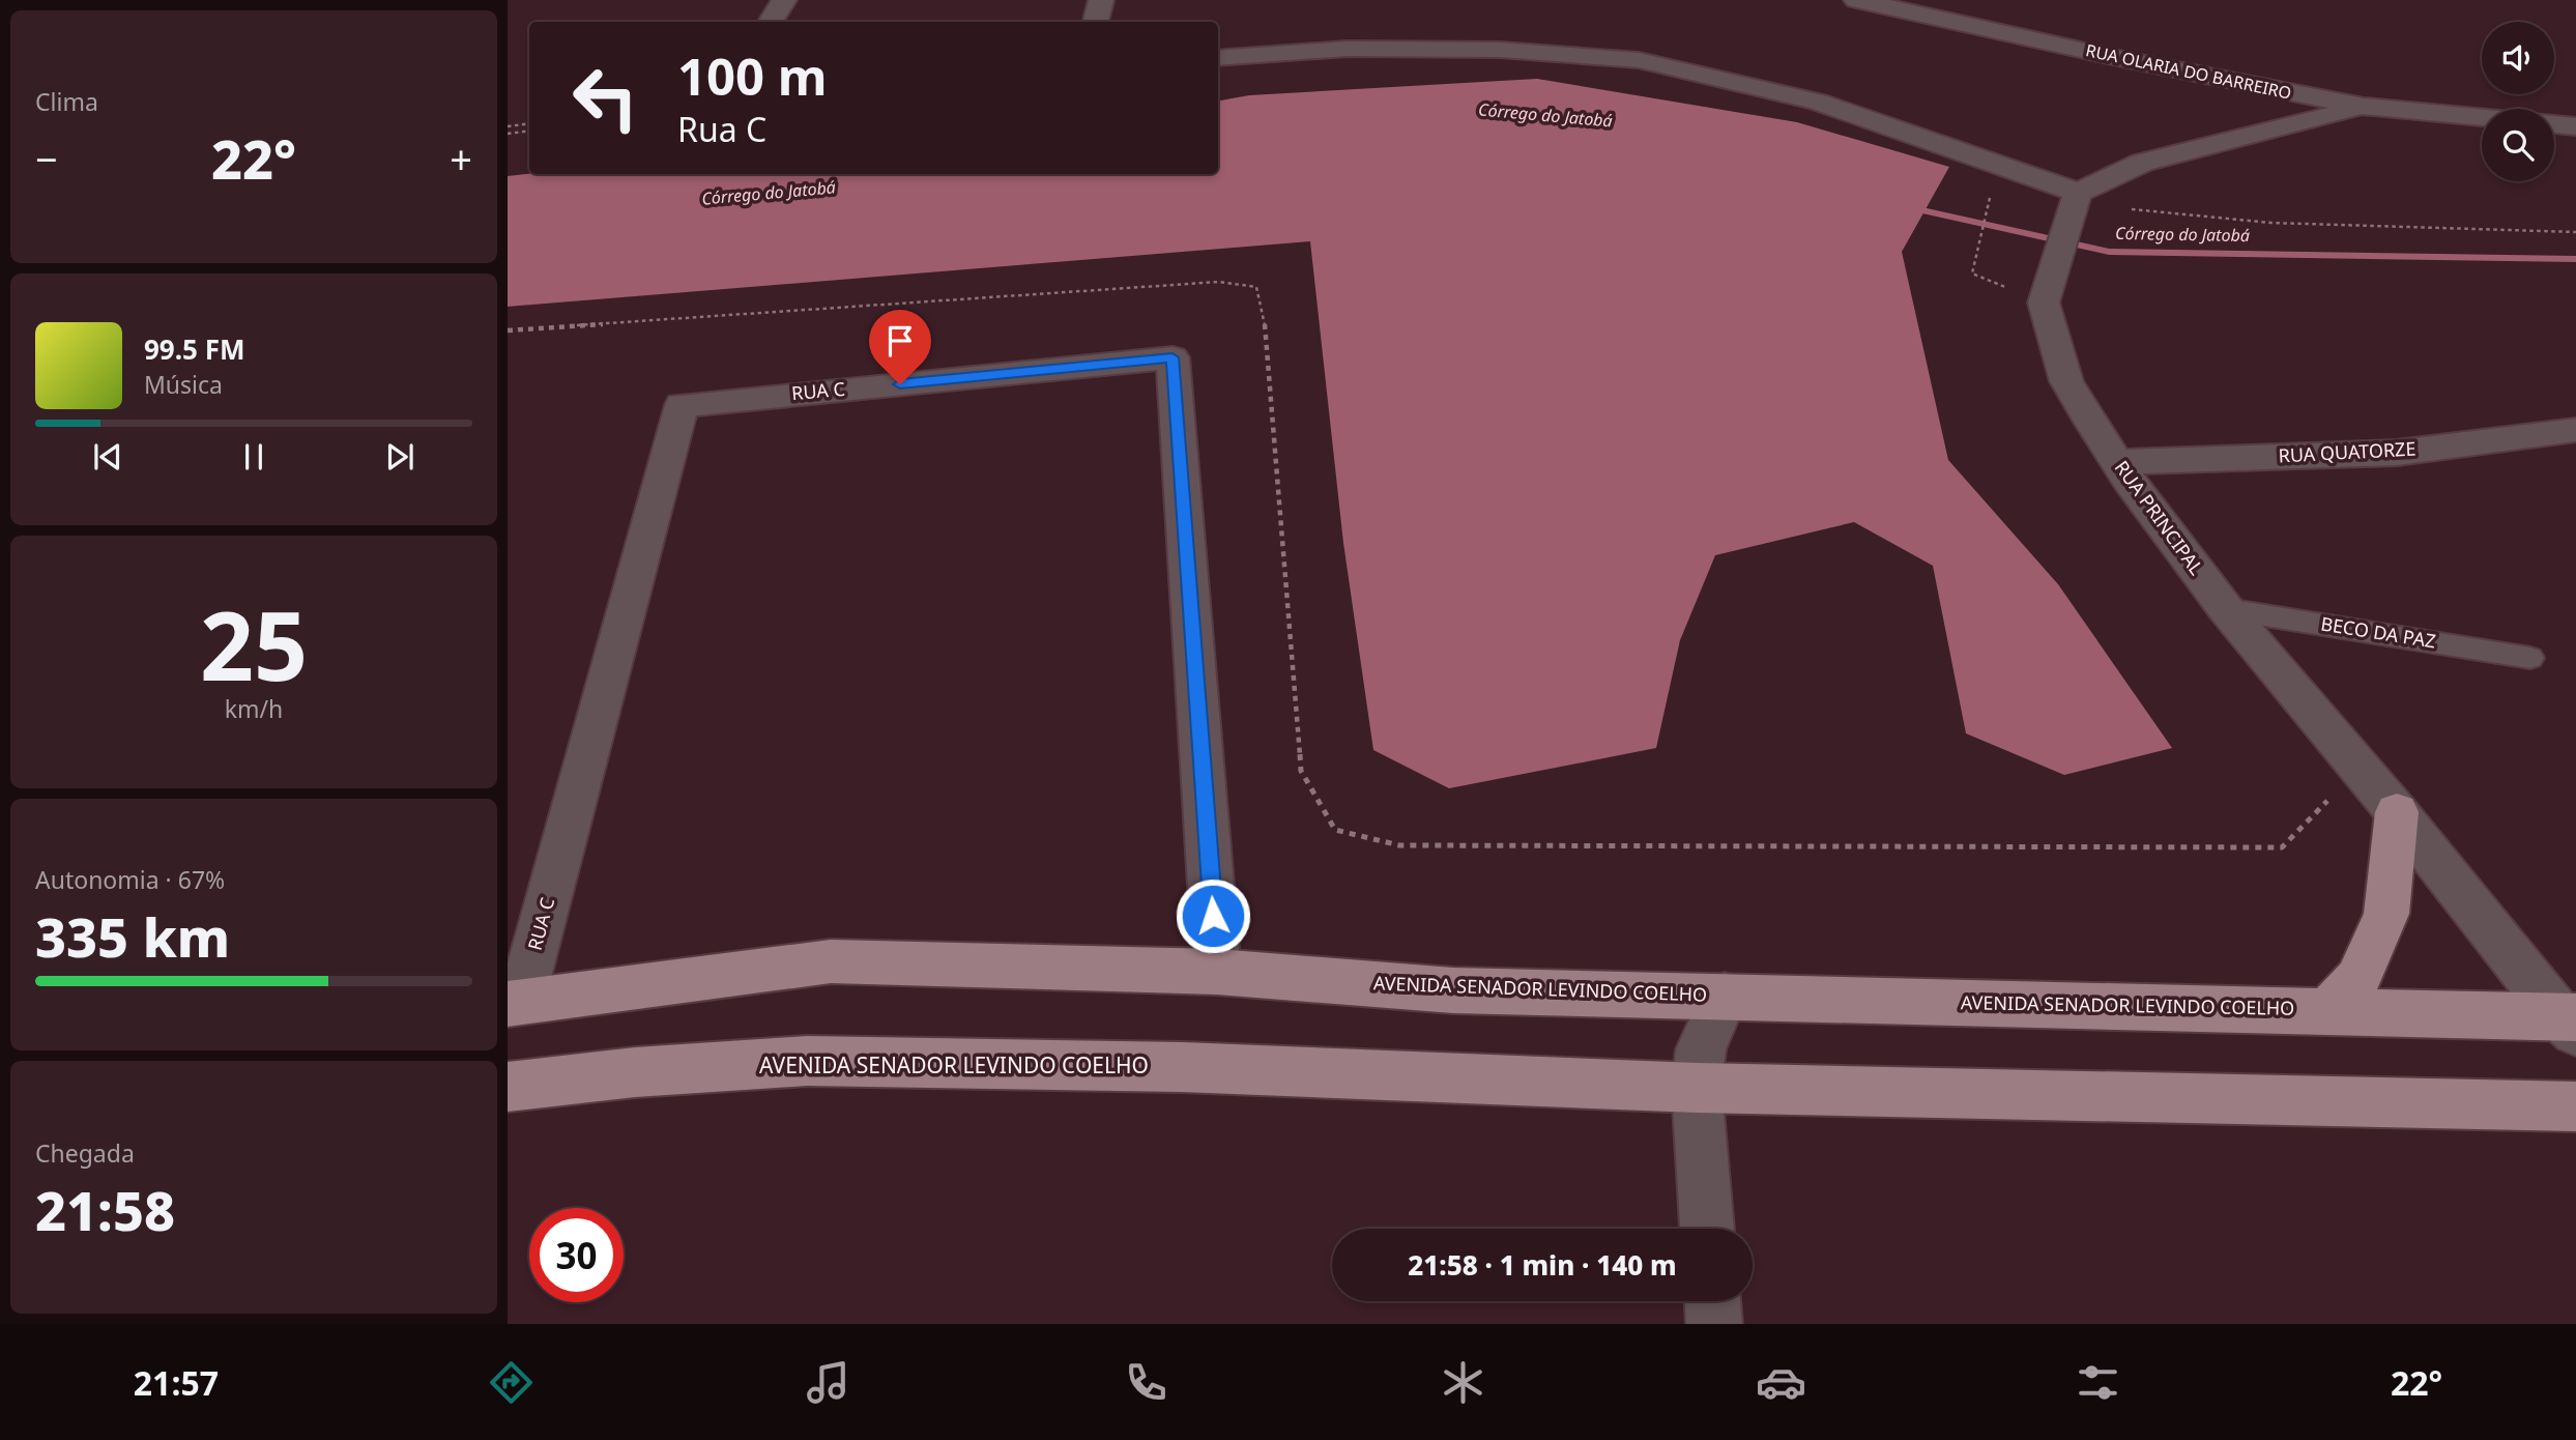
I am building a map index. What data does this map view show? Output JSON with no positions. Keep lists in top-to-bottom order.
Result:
{
  "streets": {
    "main road": ["AVENIDA SENADOR LEVINDO COELHO"],
    "street": [
      "RUA OLARIA DO BARREIRO",
      "RUA C",
      "RUA QUATORZE",
      "RUA PRINCIPAL"
    ],
    "lane": ["BECO DA PAZ"]
  },
  "crossings": [
    ["RUA C", "AVENIDA SENADOR LEVINDO COELHO"],
    ["RUA QUATORZE", "RUA PRINCIPAL"],
    ["RUA PRINCIPAL", "BECO DA PAZ"],
    ["RUA PRINCIPAL", "AVENIDA SENADOR LEVINDO COELHO"]
  ],
  "water": ["Córrego do Jatobá"],
  "page": {
    "tile": [
      "Clima",
      ["25", "km/h"],
      ["Autonomia · 67%", "335 km"],
      ["Chegada", "21:58"]
    ],
    "turn": ["100 m", "Rua C"],
    "heat": ["−", "22°", "+"],
    "song": ["99.5 FM", "Música"],
    "limit": "30",
    "trip": "21:58 · 1 min · 140 m",
    "tabs": ["21:57", "22°"]
  }
}
